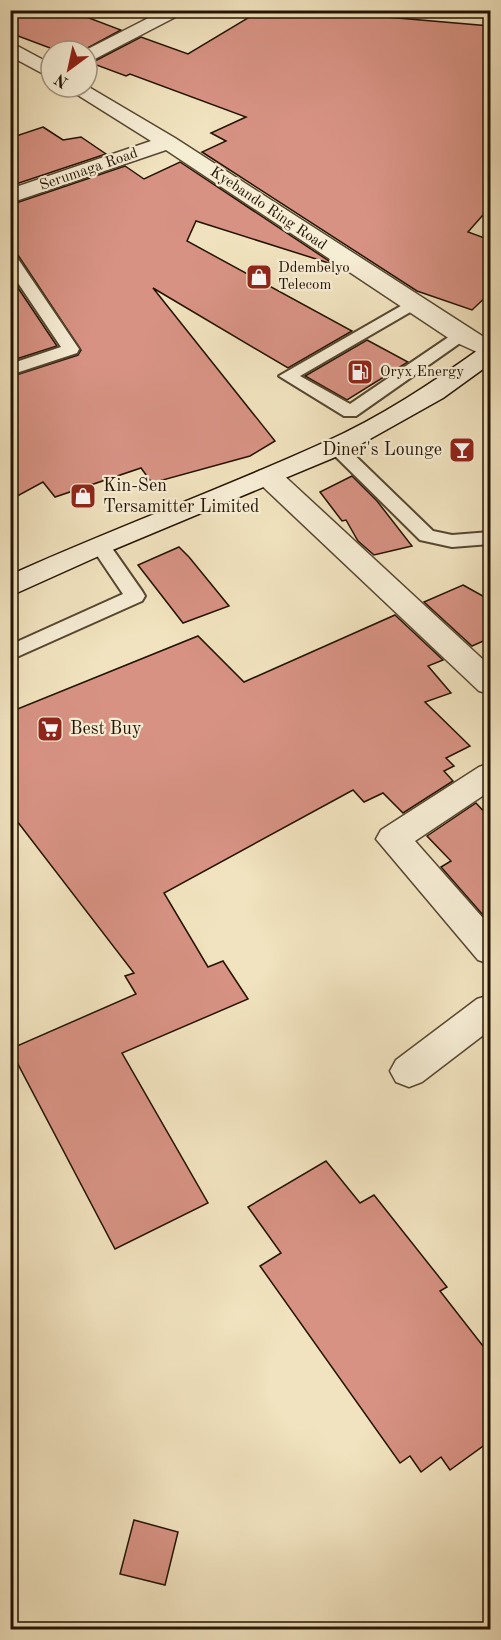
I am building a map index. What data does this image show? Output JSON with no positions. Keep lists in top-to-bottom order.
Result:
{
  "streets": {
    "street": ["Serumaga Road", "Kyebando Ring Road"]
  },
  "crossings": [
    ["Serumaga Road", "Kyebando Ring Road"]
  ],
  "places": {
    "shop": ["Ddembelyo Telecom", "Kin-Sen Tersamitter Limited"],
    "fuel station": ["Oryx Energy"],
    "bar": ["Diner's Lounge"],
    "supermarket": ["Best Buy"]
  },
  "north": "bottom left"
}
